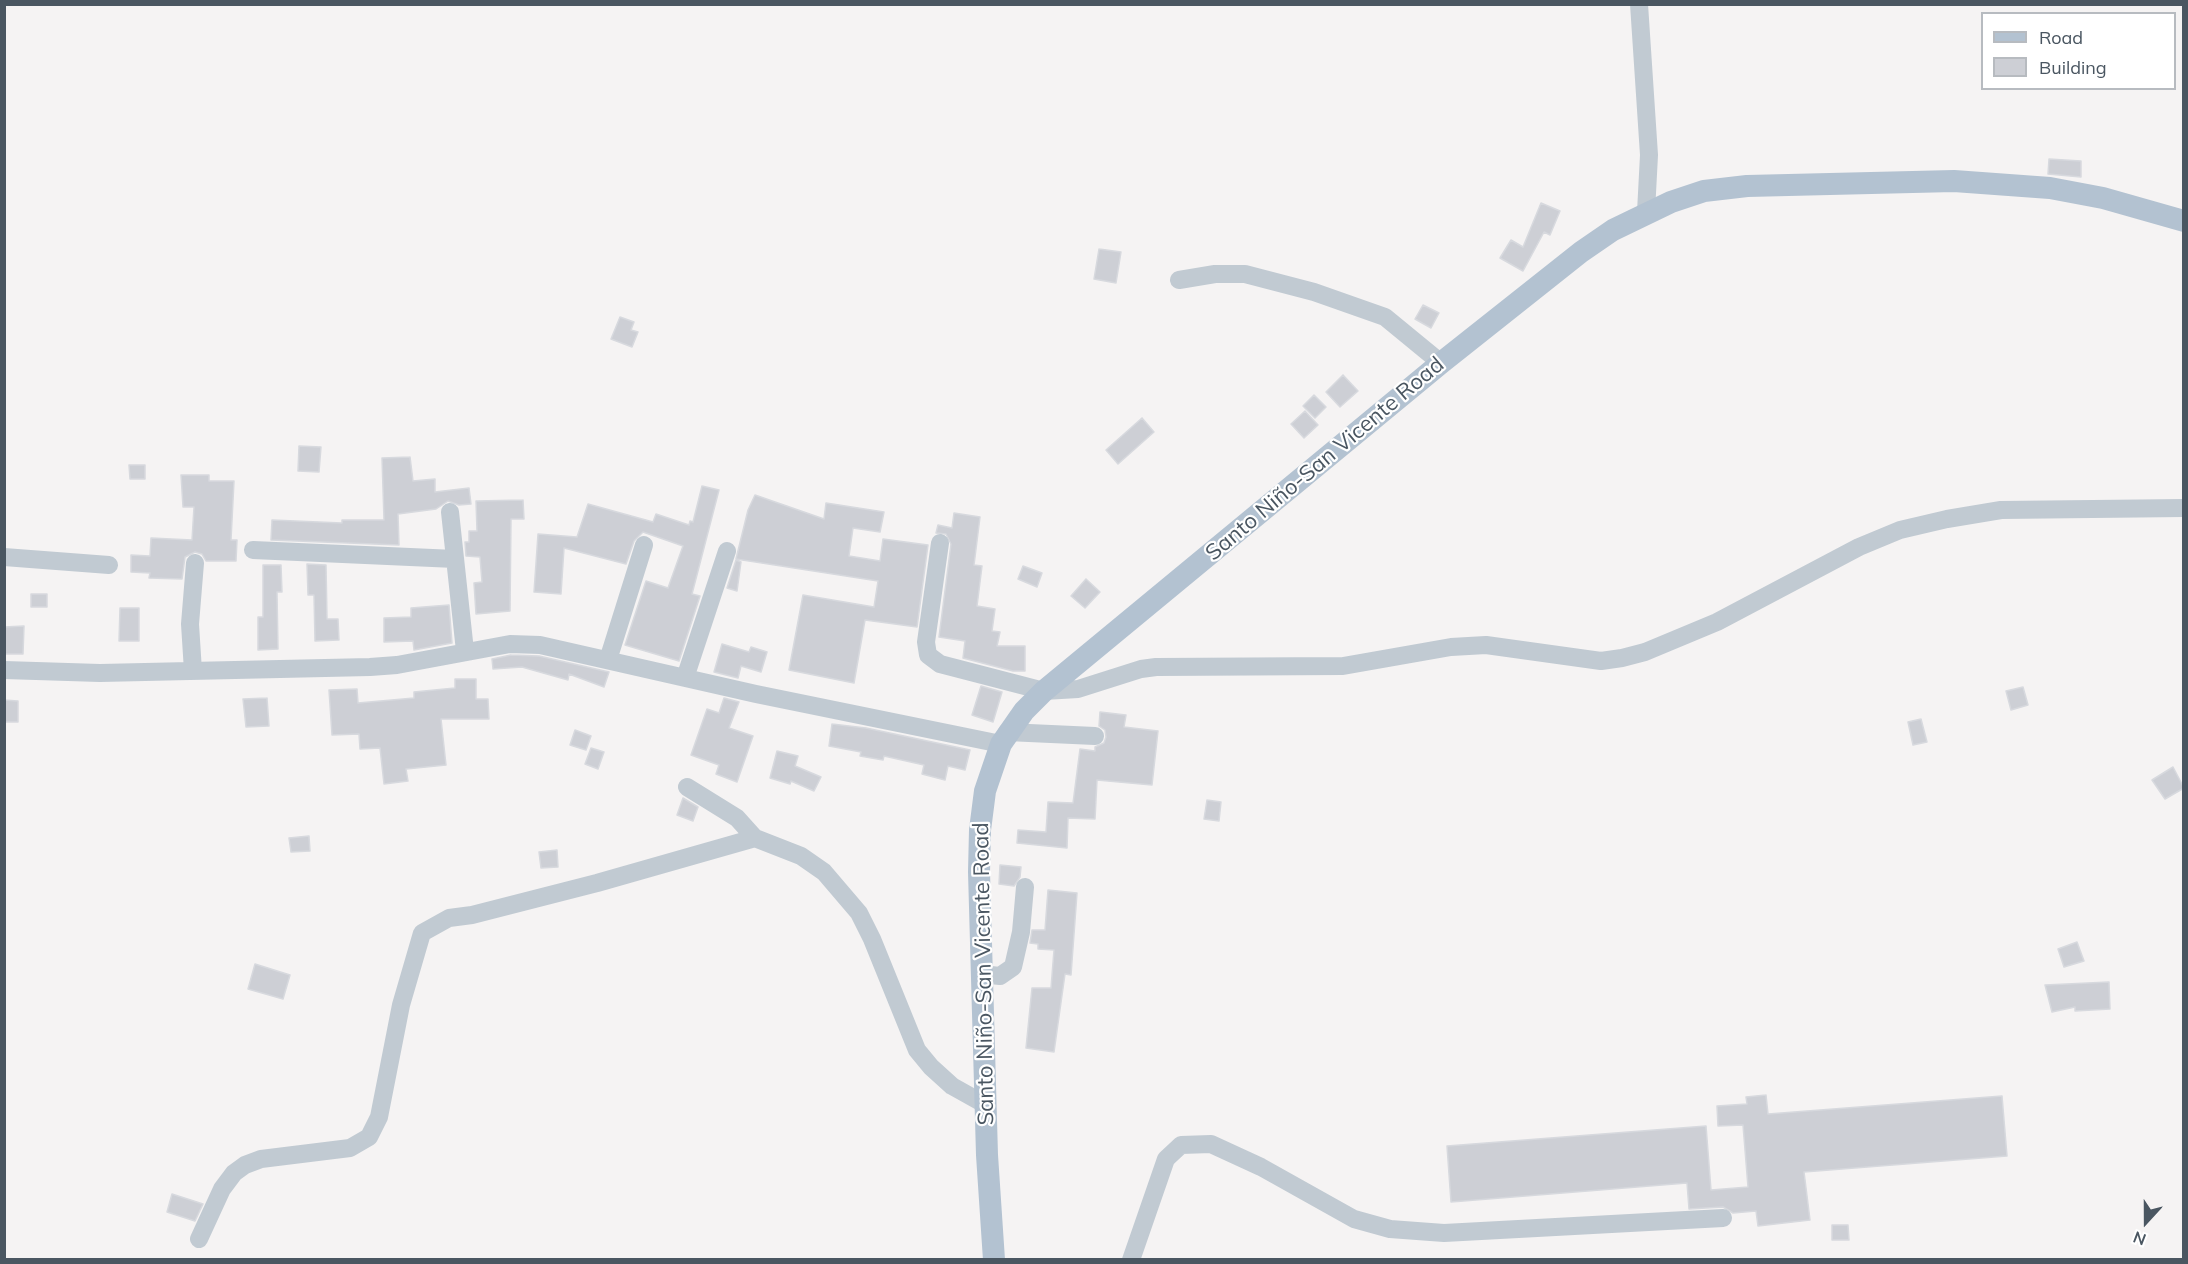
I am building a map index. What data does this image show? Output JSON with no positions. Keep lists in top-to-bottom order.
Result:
{
  "streets": {
    "main road": ["Santo Niño-San Vicente Road"]
  },
  "legend": ["Road", "Building"],
  "north": "bottom"
}
